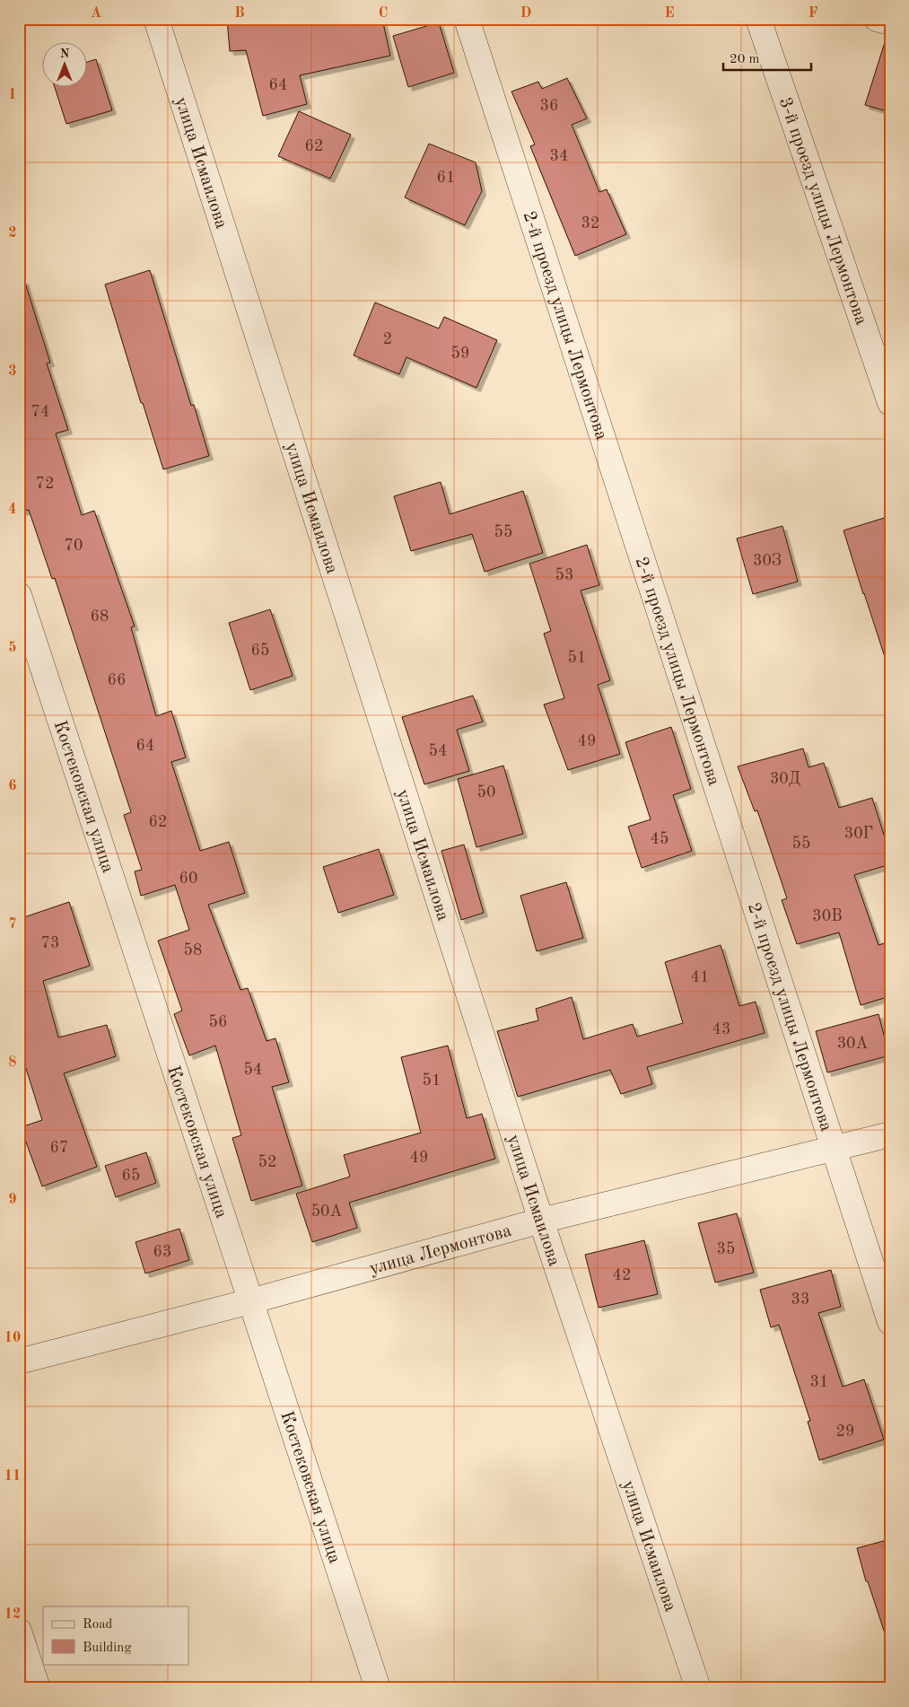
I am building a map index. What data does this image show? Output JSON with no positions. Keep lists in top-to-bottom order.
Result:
{
  "streets": {
    "street": [
      "улица Исмаилова",
      "3-й проезд улицы Лермонтова",
      "2-й проезд улицы Лермонтова",
      "Костековская улица",
      "улица Лермонтова"
    ]
  },
  "crossings": [
    ["улица Исмаилова", "улица Лермонтова"],
    ["2-й проезд улицы Лермонтова", "улица Лермонтова"],
    ["Костековская улица", "улица Лермонтова"]
  ],
  "house_numbers": [
    "64",
    "36",
    "62",
    "34",
    "61",
    "32",
    "2",
    "59",
    "74",
    "72",
    "55",
    "70",
    "30З",
    "53",
    "68",
    "65",
    "51",
    "66",
    "49",
    "64",
    "54",
    "30Д",
    "50",
    "62",
    "30Г",
    "45",
    "55",
    "60",
    "30В",
    "73",
    "58",
    "41",
    "56",
    "43",
    "30А",
    "54",
    "51",
    "67",
    "49",
    "52",
    "65",
    "50А",
    "35",
    "63",
    "42",
    "33",
    "31",
    "29"
  ],
  "legend": ["Road", "Building"],
  "scale_bar": "20 m",
  "north": "top",
  "grid": {
    "columns": [
      "A",
      "B",
      "C",
      "D",
      "E",
      "F"
    ],
    "rows": [
      "1",
      "2",
      "3",
      "4",
      "5",
      "6",
      "7",
      "8",
      "9",
      "10",
      "11",
      "12"
    ]
  }
}
